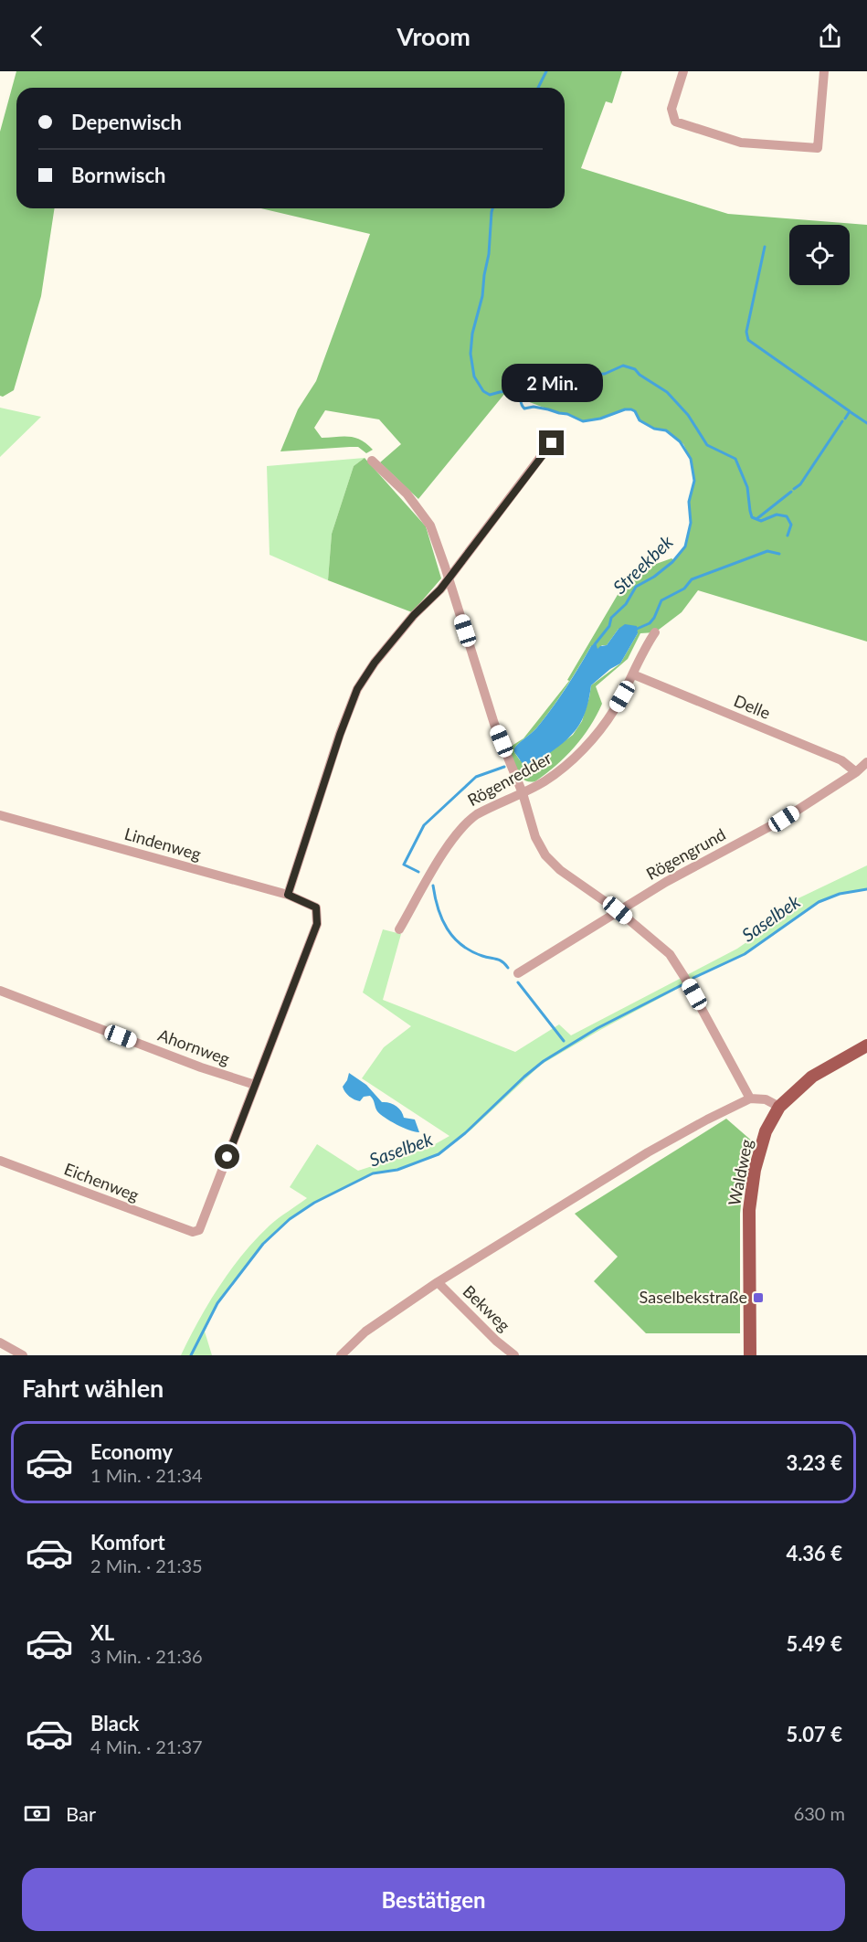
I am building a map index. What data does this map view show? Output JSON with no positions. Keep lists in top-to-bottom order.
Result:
{
  "streets": {
    "main road": ["Waldweg"],
    "street": [
      "Delle",
      "Rögenredder",
      "Lindenweg",
      "Rögengrund",
      "Ahornweg",
      "Eichenweg",
      "Bekweg"
    ]
  },
  "crossings": [
    ["Delle", "Rögenredder"],
    ["Delle", "Rögengrund"],
    ["Lindenweg", "Ahornweg"],
    ["Lindenweg", "Eichenweg"],
    ["Ahornweg", "Eichenweg"]
  ],
  "water": ["Streekbek", "Saselbek"],
  "places": {
    "transit": ["Saselbekstraße"]
  },
  "page": {
    "header": "Vroom",
    "banner": ["Depenwisch", "Bornwisch"],
    "bubble": "2 Min.",
    "heading": "Fahrt wählen",
    "list": [
      {
        "name": "Economy",
        "note": "1 Min. · 21:34",
        "value": "3.23 €"
      },
      {
        "name": "Komfort",
        "note": "2 Min. · 21:35",
        "value": "4.36 €"
      },
      {
        "name": "XL",
        "note": "3 Min. · 21:36",
        "value": "5.49 €"
      },
      {
        "name": "Black",
        "note": "4 Min. · 21:37",
        "value": "5.07 €"
      }
    ],
    "pay": ["Bar", "630 m"],
    "buttons": "Bestätigen"
  }
}
